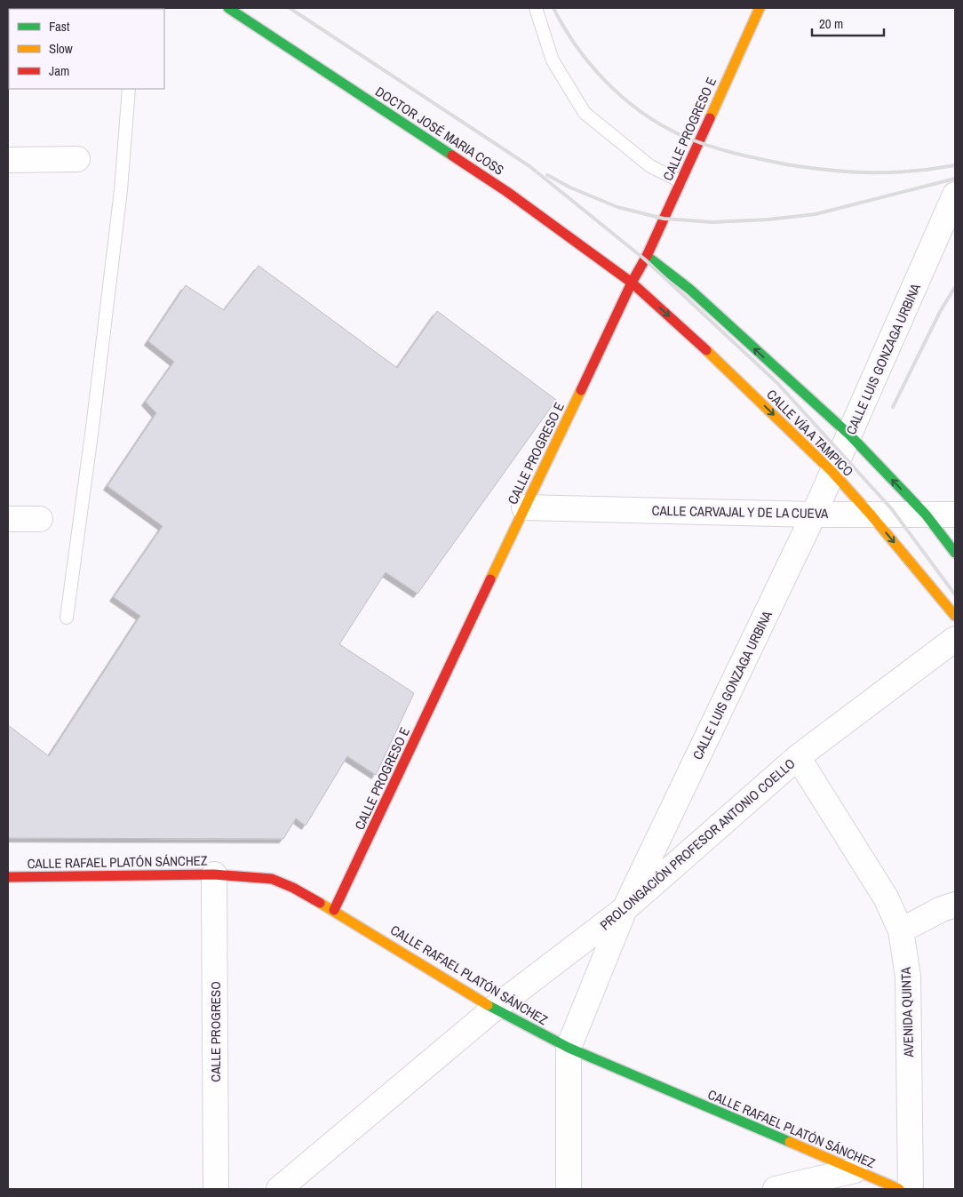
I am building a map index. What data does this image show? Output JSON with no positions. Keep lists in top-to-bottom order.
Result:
{
  "streets": {
    "street": [
      "CALLE PROGRESO E",
      "DOCTOR JOSÉ MARIA COSS",
      "CALLE LUIS GONZAGA URBINA",
      "CALLE VÍA A TAMPICO",
      "CALLE CARVAJAL Y DE LA CUEVA",
      "PROLONGACIÓN PROFESOR ANTONIO COELLO",
      "CALLE RAFAEL PLATÓN SÁNCHEZ",
      "AVENIDA QUINTA",
      "CALLE PROGRESO"
    ]
  },
  "crossings": [
    ["CALLE PROGRESO E", "DOCTOR JOSÉ MARIA COSS"],
    ["CALLE PROGRESO E", "CALLE VÍA A TAMPICO"],
    ["CALLE PROGRESO E", "CALLE CARVAJAL Y DE LA CUEVA"],
    ["CALLE PROGRESO E", "CALLE RAFAEL PLATÓN SÁNCHEZ"],
    ["DOCTOR JOSÉ MARIA COSS", "CALLE VÍA A TAMPICO"],
    ["CALLE LUIS GONZAGA URBINA", "CALLE VÍA A TAMPICO"],
    ["CALLE LUIS GONZAGA URBINA", "CALLE CARVAJAL Y DE LA CUEVA"],
    ["CALLE LUIS GONZAGA URBINA", "PROLONGACIÓN PROFESOR ANTONIO COELLO"],
    ["CALLE LUIS GONZAGA URBINA", "CALLE RAFAEL PLATÓN SÁNCHEZ"],
    ["CALLE VÍA A TAMPICO", "CALLE CARVAJAL Y DE LA CUEVA"],
    ["PROLONGACIÓN PROFESOR ANTONIO COELLO", "CALLE RAFAEL PLATÓN SÁNCHEZ"],
    ["PROLONGACIÓN PROFESOR ANTONIO COELLO", "AVENIDA QUINTA"],
    ["CALLE RAFAEL PLATÓN SÁNCHEZ", "CALLE PROGRESO"]
  ],
  "legend": ["Fast", "Slow", "Jam"],
  "scale_bar": "20 m"
}
